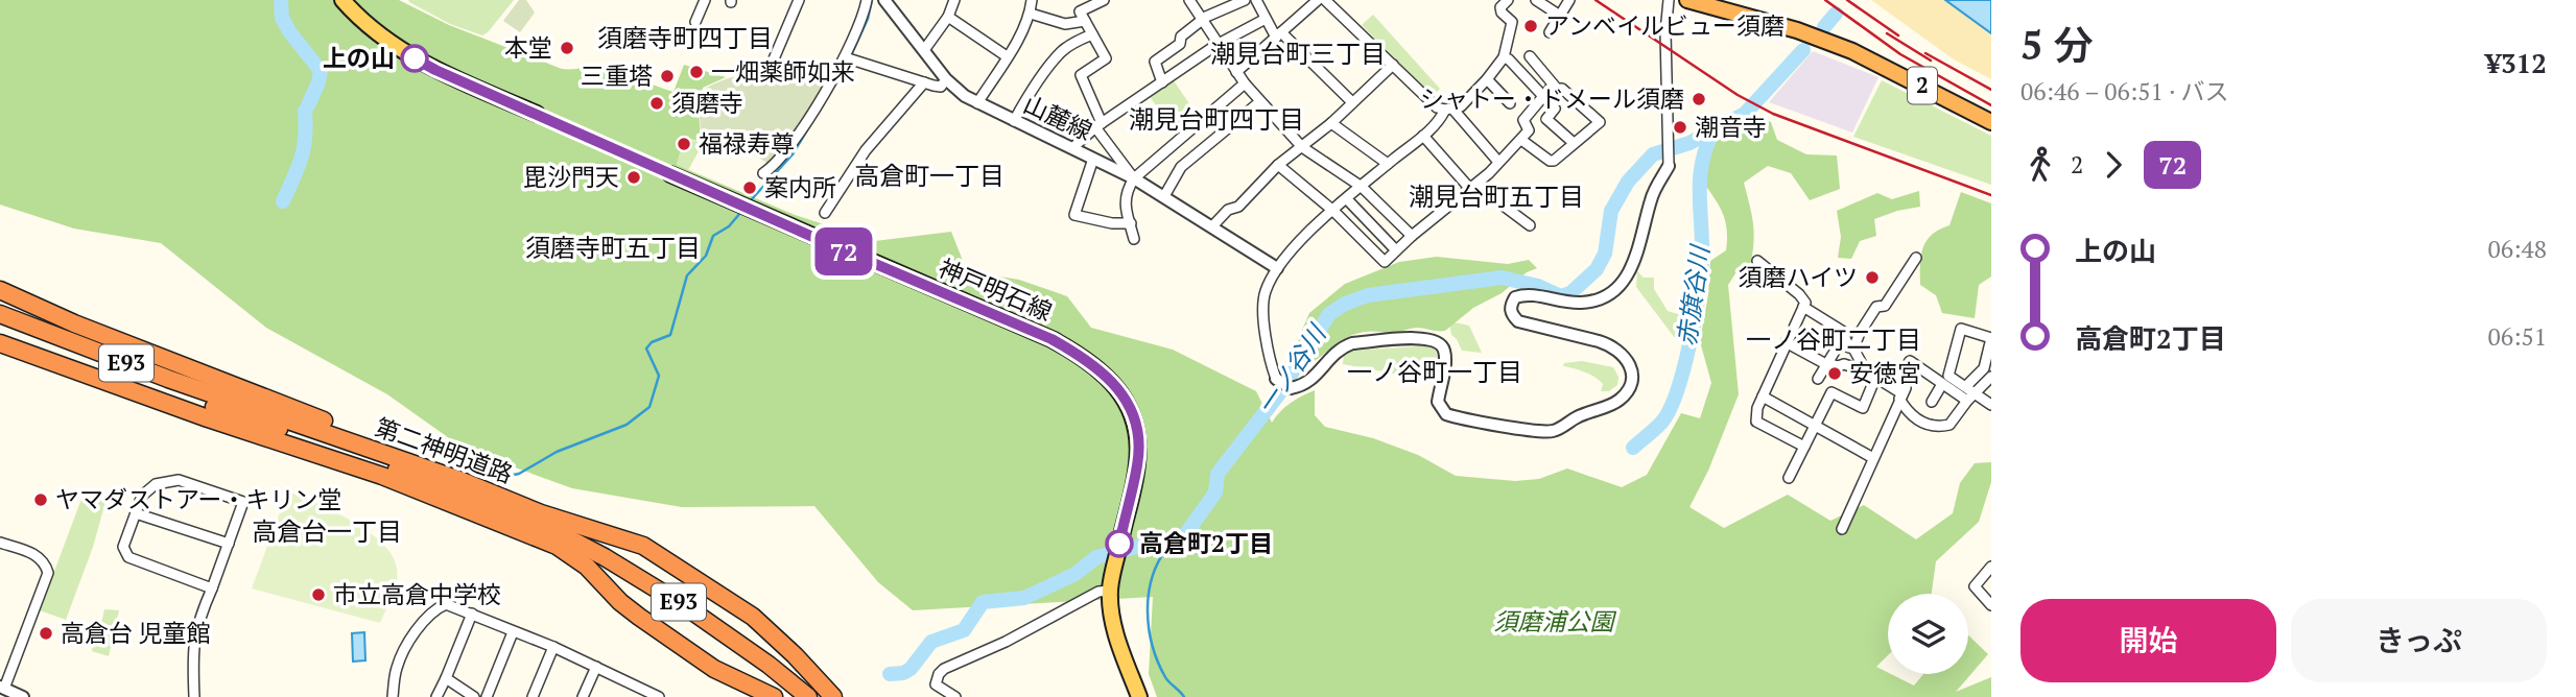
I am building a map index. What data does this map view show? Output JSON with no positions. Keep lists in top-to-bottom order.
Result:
{
  "streets": {
    "highway": ["2", "E93", "第二神明道路"],
    "main road": ["神戸明石線"],
    "street": ["山麓線"]
  },
  "districts": [
    "須磨寺町四丁目",
    "潮見台町三丁目",
    "潮見台町四丁目",
    "高倉町一丁目",
    "潮見台町五丁目",
    "須磨寺町五丁目",
    "一ノ谷町二丁目",
    "一ノ谷町一丁目",
    "高倉台一丁目"
  ],
  "water": ["赤旗谷川", "一ノ谷川"],
  "parks": ["須磨浦公園"],
  "places": [
    "アンベイルビュー須磨",
    "本堂",
    "上の山",
    "一畑薬師如来",
    "三重塔",
    "シャトー・ドメール須磨",
    "須磨寺",
    "潮音寺",
    "福禄寿尊",
    "毘沙門天",
    "案内所",
    "須磨ハイツ",
    "安徳宮",
    "ヤマダストアー・キリン堂",
    "高倉町2丁目",
    "市立高倉中学校",
    "高倉台 児童館"
  ],
  "lines": ["bus line 72"],
  "page": {
    "on_map": "72",
    "heading": ["5 分", "06:46 – 06:51 · バス", "¥312"],
    "legs": ["2", "72"],
    "list": [
      {
        "name": "上の山",
        "value": "06:48"
      },
      {
        "name": "高倉町2丁目",
        "value": "06:51"
      }
    ],
    "buttons": ["開始", "きっぷ"]
  }
}
